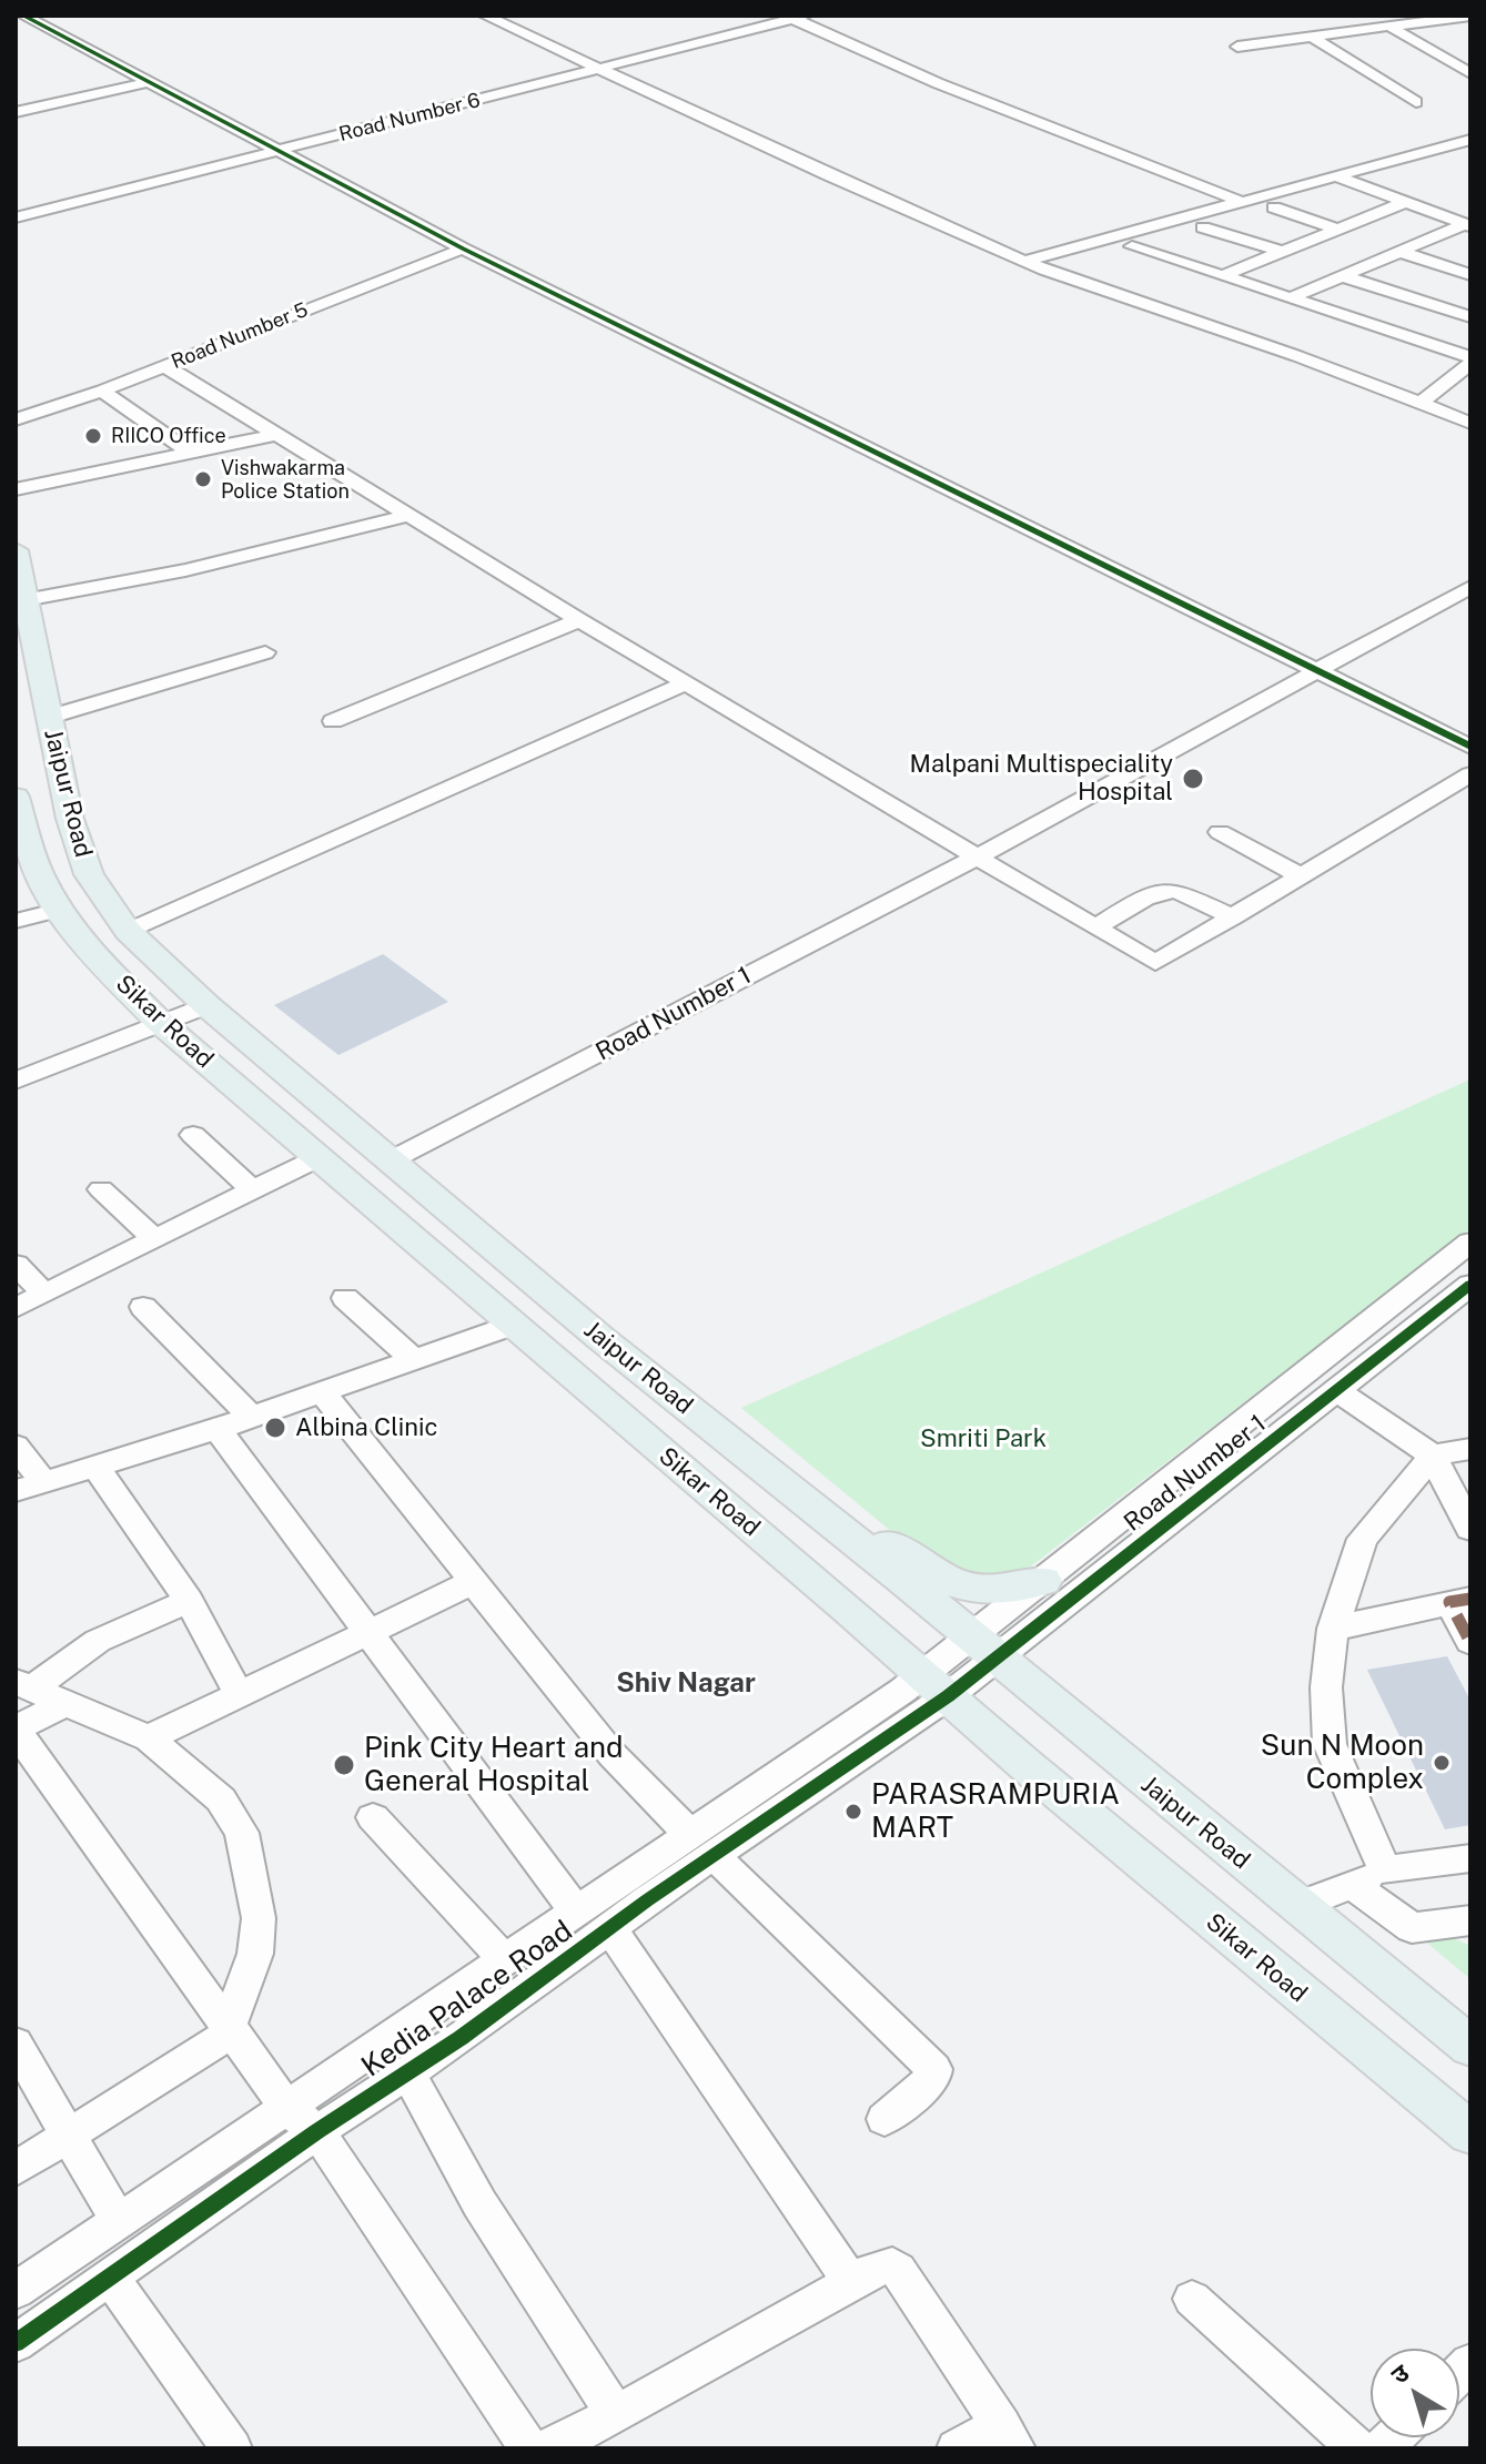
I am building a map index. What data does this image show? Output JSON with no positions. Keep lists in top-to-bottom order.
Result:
{
  "streets": {
    "main road": ["Jaipur Road", "Sikar Road"],
    "street": [
      "Road Number 6",
      "Road Number 5",
      "Road Number 1",
      "Kedia Palace Road"
    ]
  },
  "crossings": [
    ["Jaipur Road", "Road Number 1"],
    ["Road Number 1", "Sikar Road"],
    ["Road Number 1", "Kedia Palace Road"],
    ["Sikar Road", "Kedia Palace Road"]
  ],
  "districts": ["Shiv Nagar"],
  "parks": ["Smriti Park"],
  "places": [
    "RIICO Office",
    "Vishwakarma Police Station",
    "Malpani Multispeciality Hospital",
    "Albina Clinic",
    "Sun N Moon Complex",
    "Pink City Heart and General Hospital",
    "PARASRAMPURIA MART"
  ],
  "north": "top left"
}
